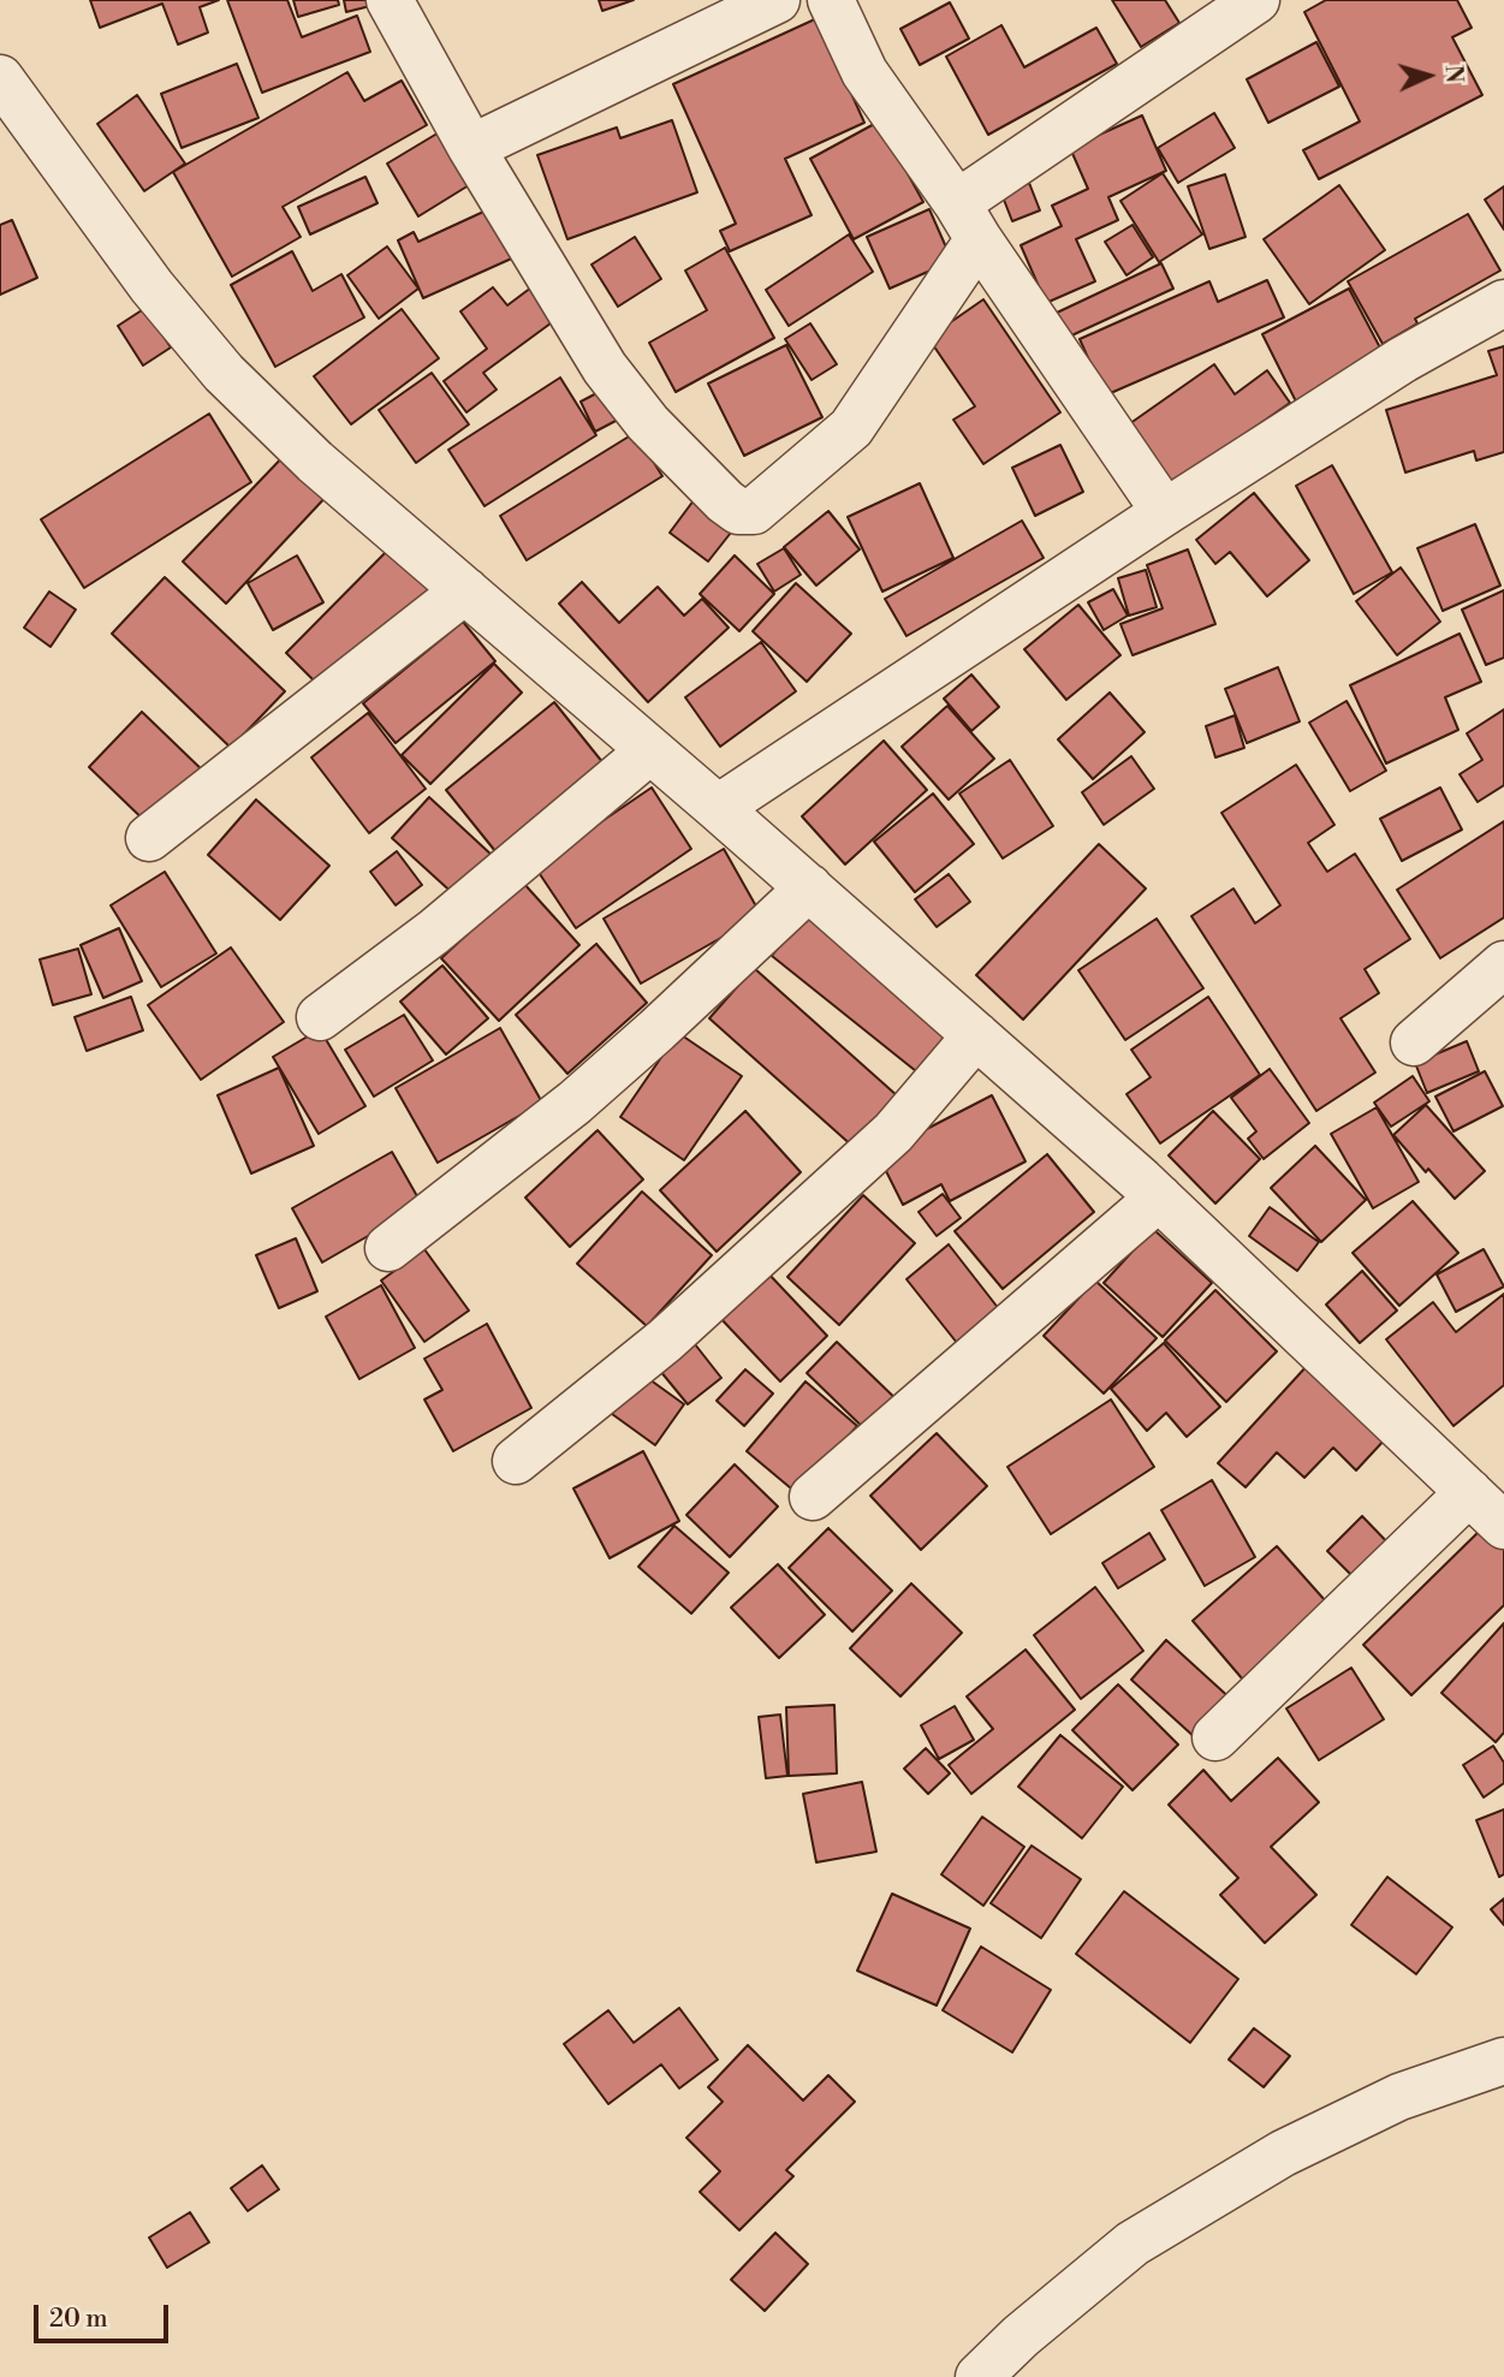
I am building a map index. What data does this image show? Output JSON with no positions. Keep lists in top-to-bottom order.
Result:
{
  "scale_bar": "20 m",
  "north": "right"
}
